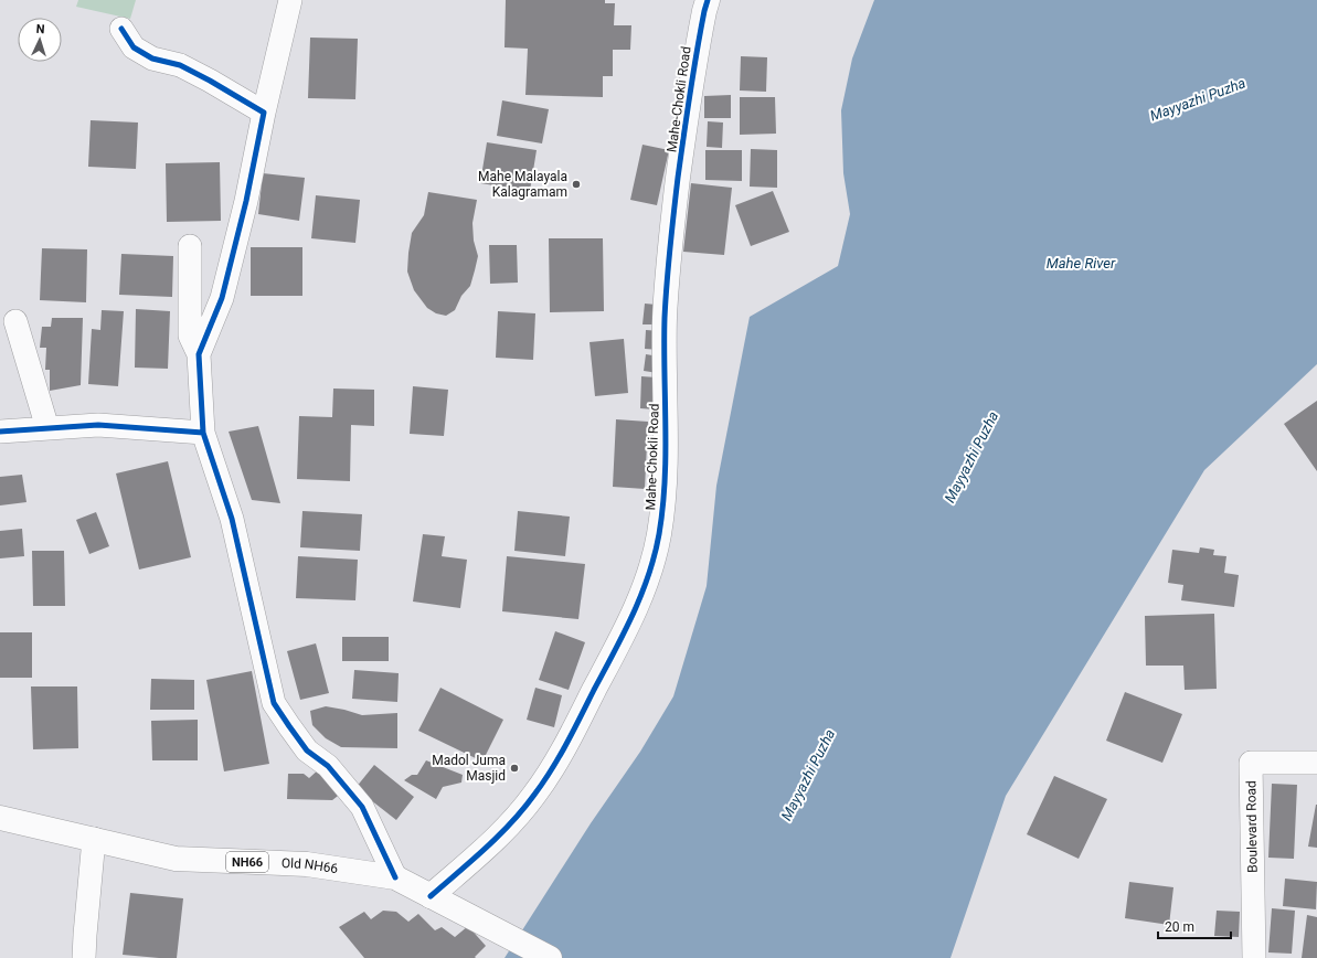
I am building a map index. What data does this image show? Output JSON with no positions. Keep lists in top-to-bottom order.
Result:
{
  "streets": {
    "street": [
      "Mahe-Chokli Road",
      "Boulevard Road",
      "NH66",
      "Old NH66"
    ]
  },
  "crossings": [
    ["Mahe-Chokli Road", "Old NH66"]
  ],
  "water": ["Mayyazhi Puzha", "Mahe River"],
  "places": ["Mahe Malayala Kalagramam", "Madol Juma Masjid"],
  "scale_bar": "20 m",
  "north": "top"
}
